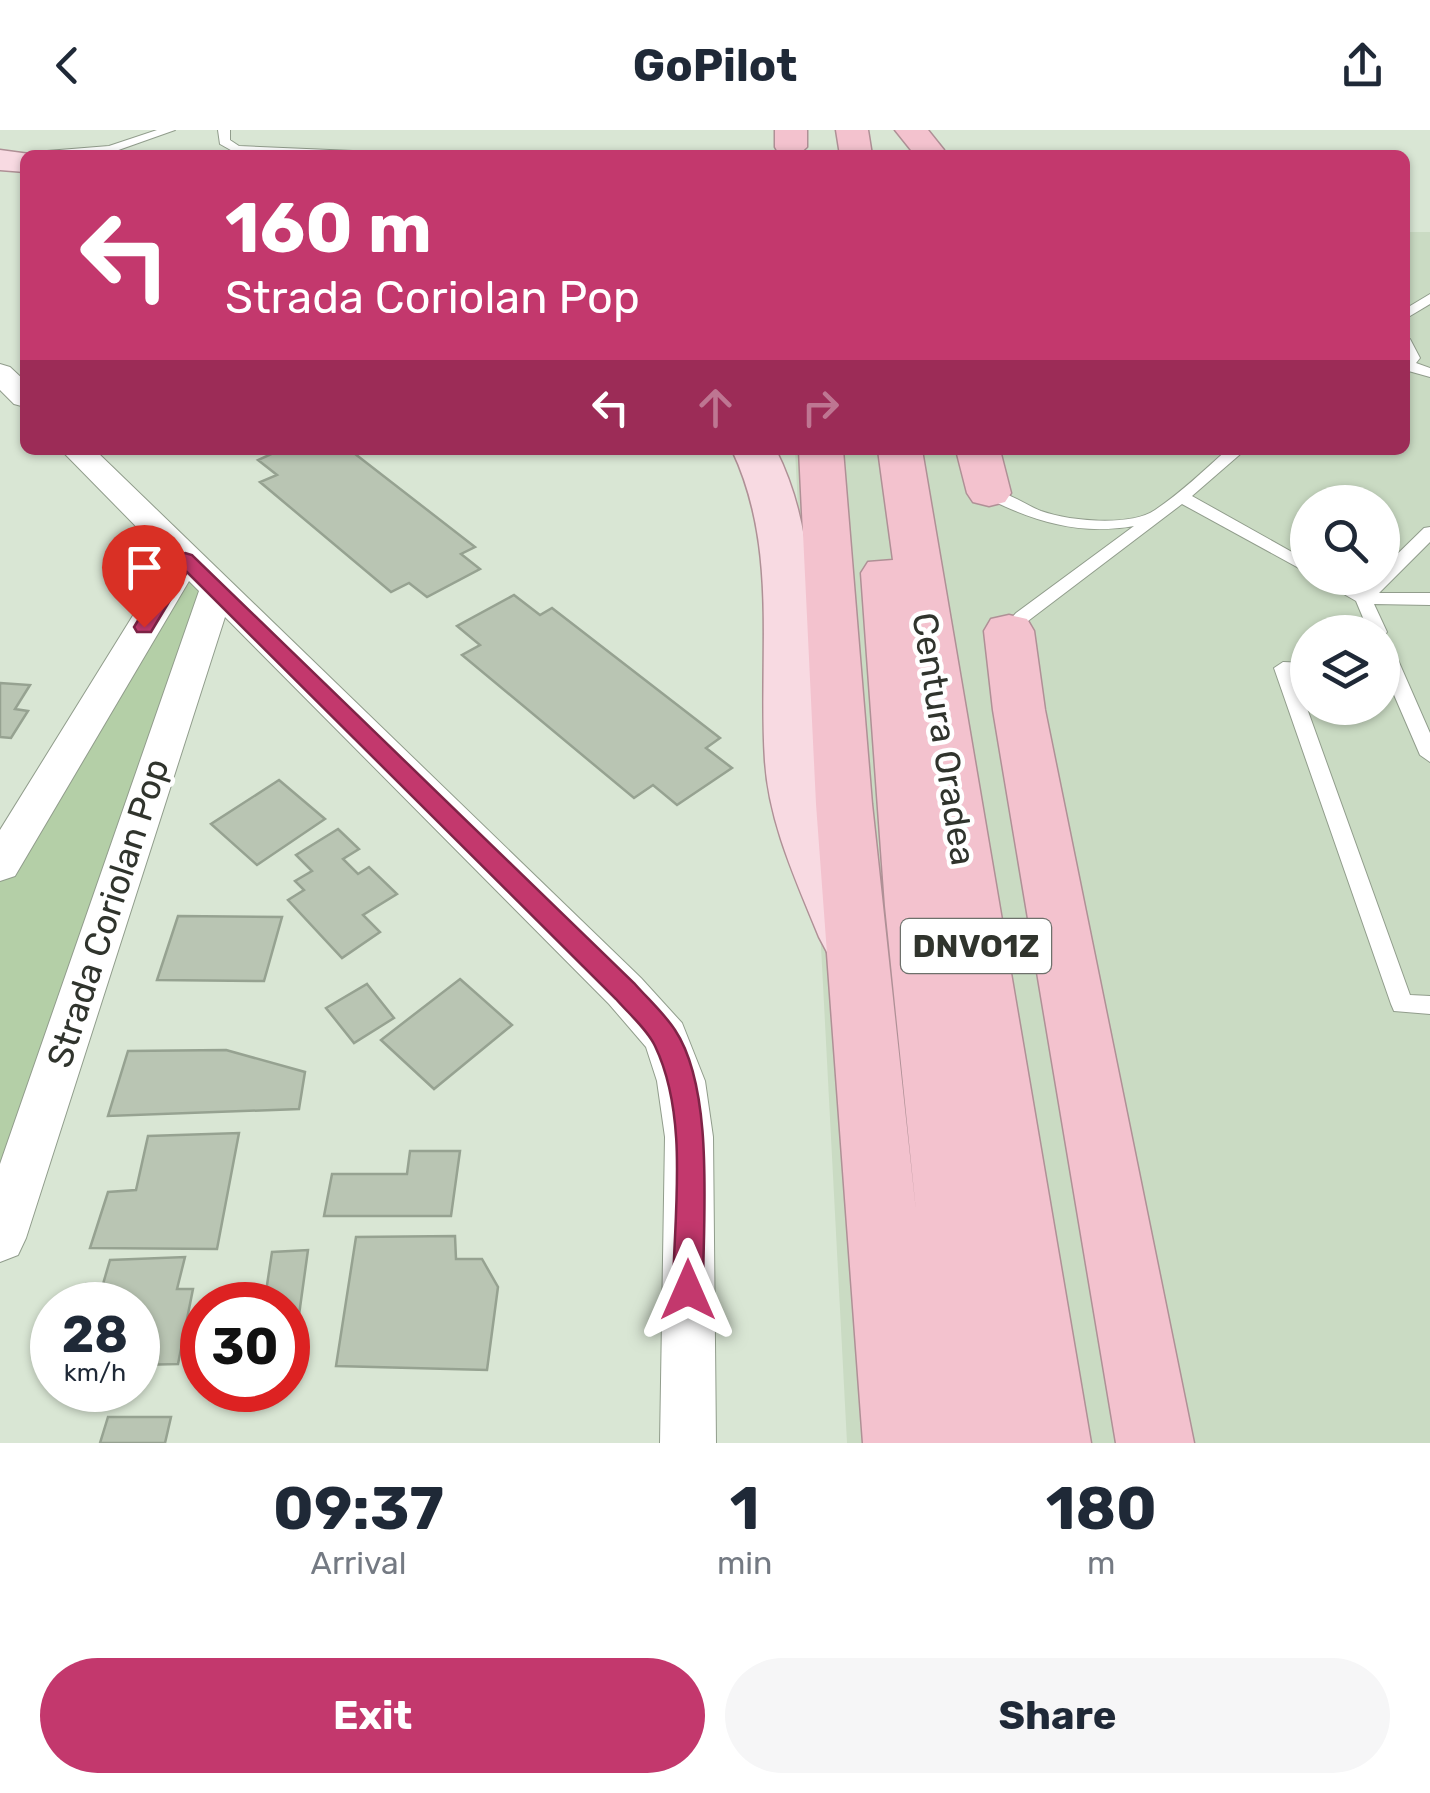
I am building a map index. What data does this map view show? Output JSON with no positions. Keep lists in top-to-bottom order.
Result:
{
  "streets": {
    "highway": ["Centura Oradea", "DNVO1Z"],
    "street": ["Strada Coriolan Pop"]
  },
  "page": {
    "header": "GoPilot",
    "turn": ["160 m", "Strada Coriolan Pop"],
    "speed": "28 km/h",
    "limit": "30",
    "eta": [
      "09:37",
      "Arrival",
      "1",
      "min",
      "180",
      "m"
    ],
    "buttons": ["Exit", "Share"]
  }
}
